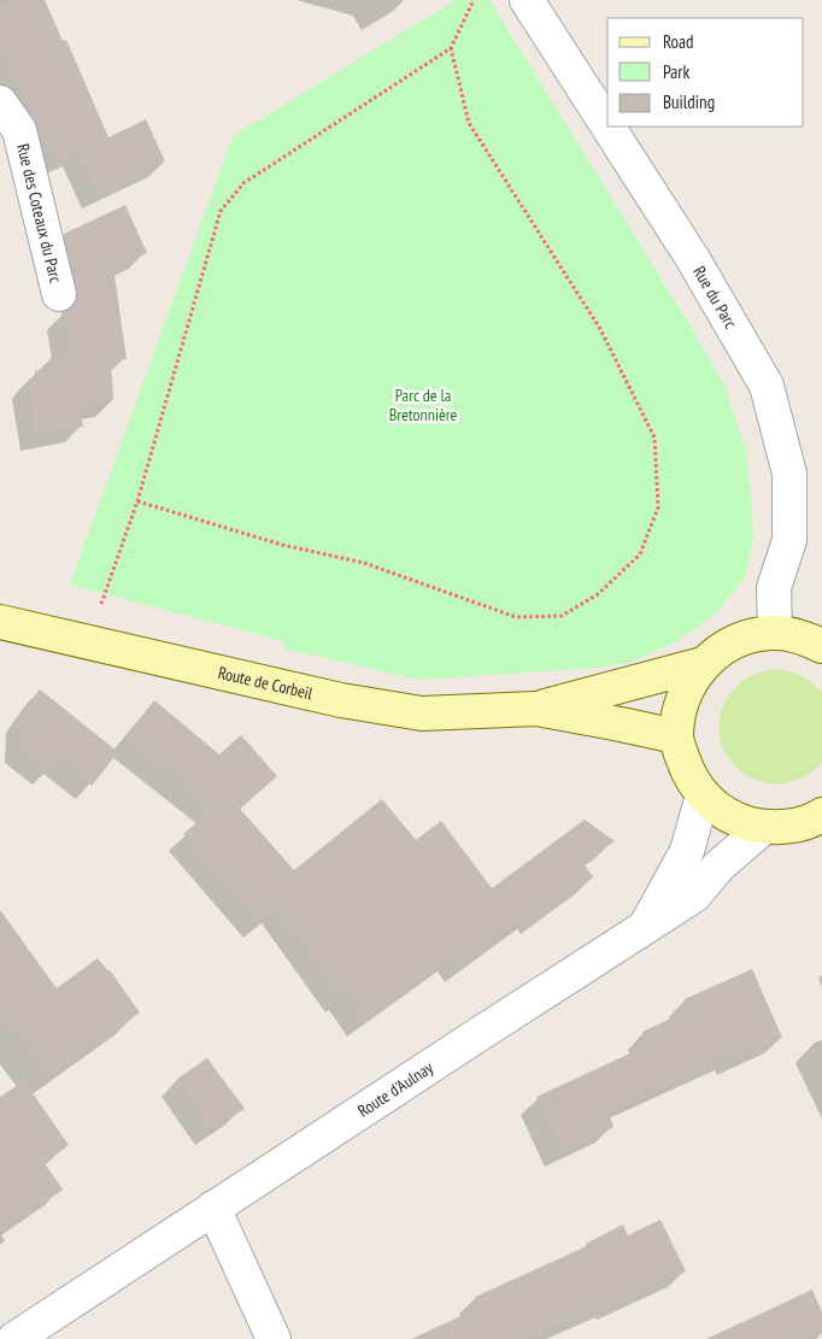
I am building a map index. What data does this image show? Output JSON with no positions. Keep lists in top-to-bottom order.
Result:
{
  "streets": {
    "main road": ["Route de Corbeil"],
    "street": ["Rue des Coteaux du Parc", "Rue du Parc", "Route d'Aulnay"]
  },
  "parks": ["Parc de la Bretonnière"],
  "legend": ["Road", "Park", "Building"]
}
